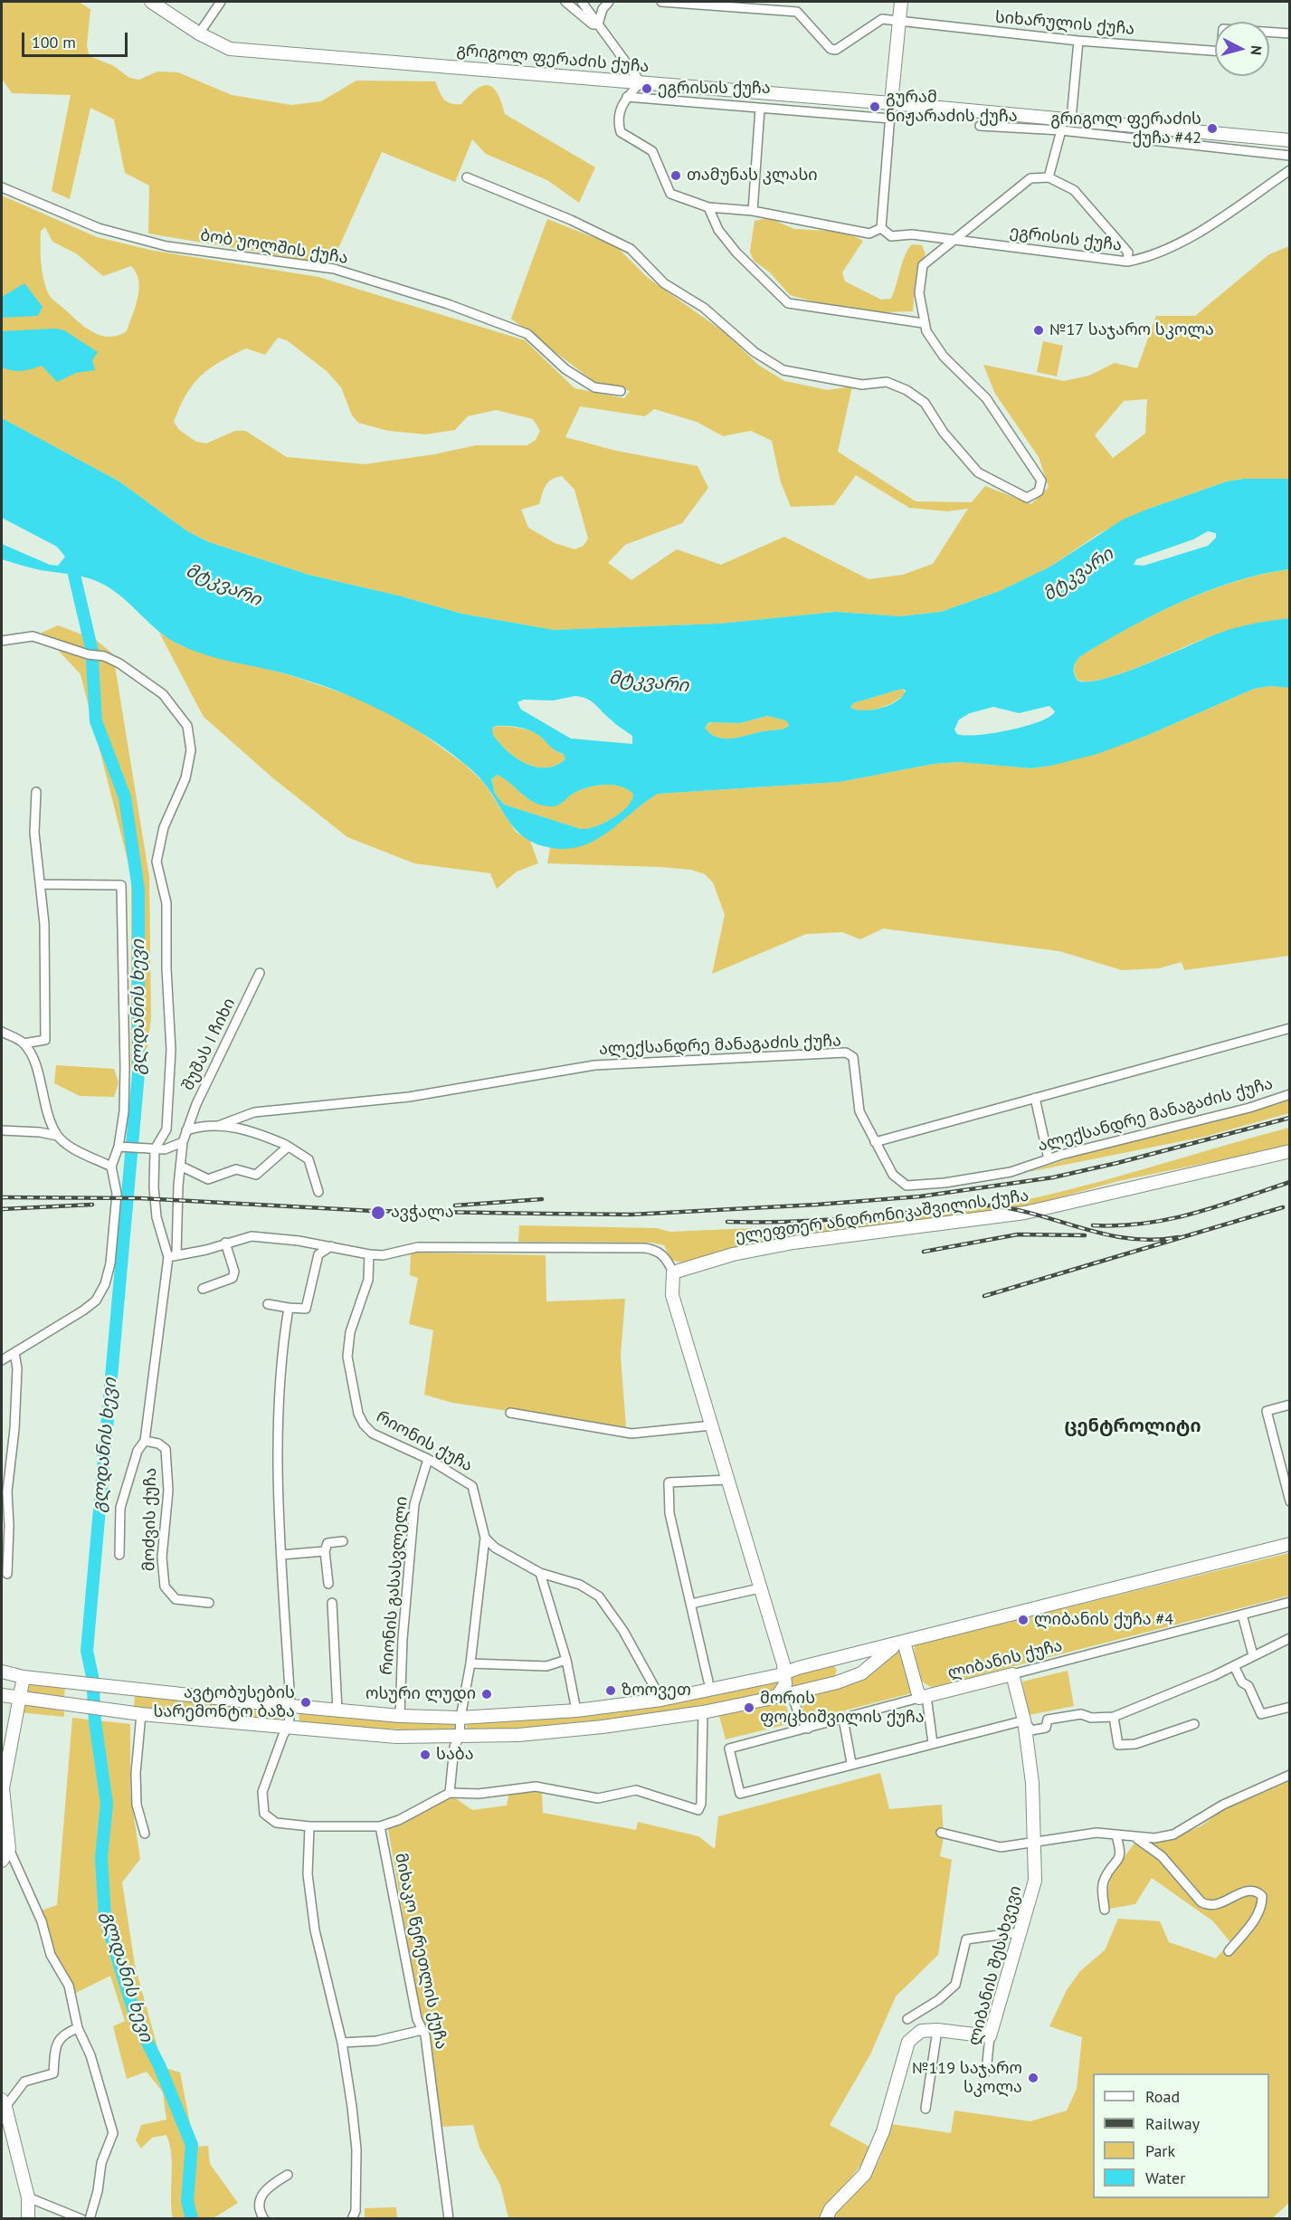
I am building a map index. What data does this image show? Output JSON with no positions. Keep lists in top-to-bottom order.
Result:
{
  "streets": {
    "street": [
      "სიხარულის ქუჩა",
      "გრიგოლ ფერაძის ქუჩა",
      "ეგრისის ქუჩა",
      "ბობ უოლშის ქუჩა",
      "შუშას I ჩიხი",
      "ალექსანდრე მანაგაძის ქუჩა",
      "ელეფთერ ანდრონიკაშვილის ქუჩა",
      "რიონის ქუჩა",
      "მოძვის ქუჩა",
      "რიონის გასასვლელი",
      "ლიბანის ქუჩა",
      "მიხაკო წერეთლის ქუჩა",
      "ლიბანის შესახვევი"
    ]
  },
  "crossings": [
    ["გრიგოლ ფერაძის ქუჩა", "ეგრისის ქუჩა"],
    ["რიონის ქუჩა", "რიონის გასასვლელი"],
    ["ლიბანის ქუჩა", "ლიბანის შესახვევი"]
  ],
  "districts": ["ცენტროლიტი"],
  "water": ["მტკვარი", "გლდანის ხევი"],
  "places": [
    "ეგრისის ქუჩა",
    "გურამ ნიჟარაძის ქუჩა",
    "გრიგოლ ფერაძის ქუჩა #42",
    "თამუნას კლასი",
    "№17 საჯარო სკოლა",
    "ავჭალა",
    "ლიბანის ქუჩა #4",
    "ზოოვეთ",
    "ოსური ლუდი",
    "ავტობუსების სარემონტო ბაზა",
    "მორის ფოცხიშვილის ქუჩა",
    "საბა",
    "№119 საჯარო სკოლა"
  ],
  "legend": [
    "Road",
    "Railway",
    "Park",
    "Water"
  ],
  "scale_bar": "100 m",
  "north": "right"
}
